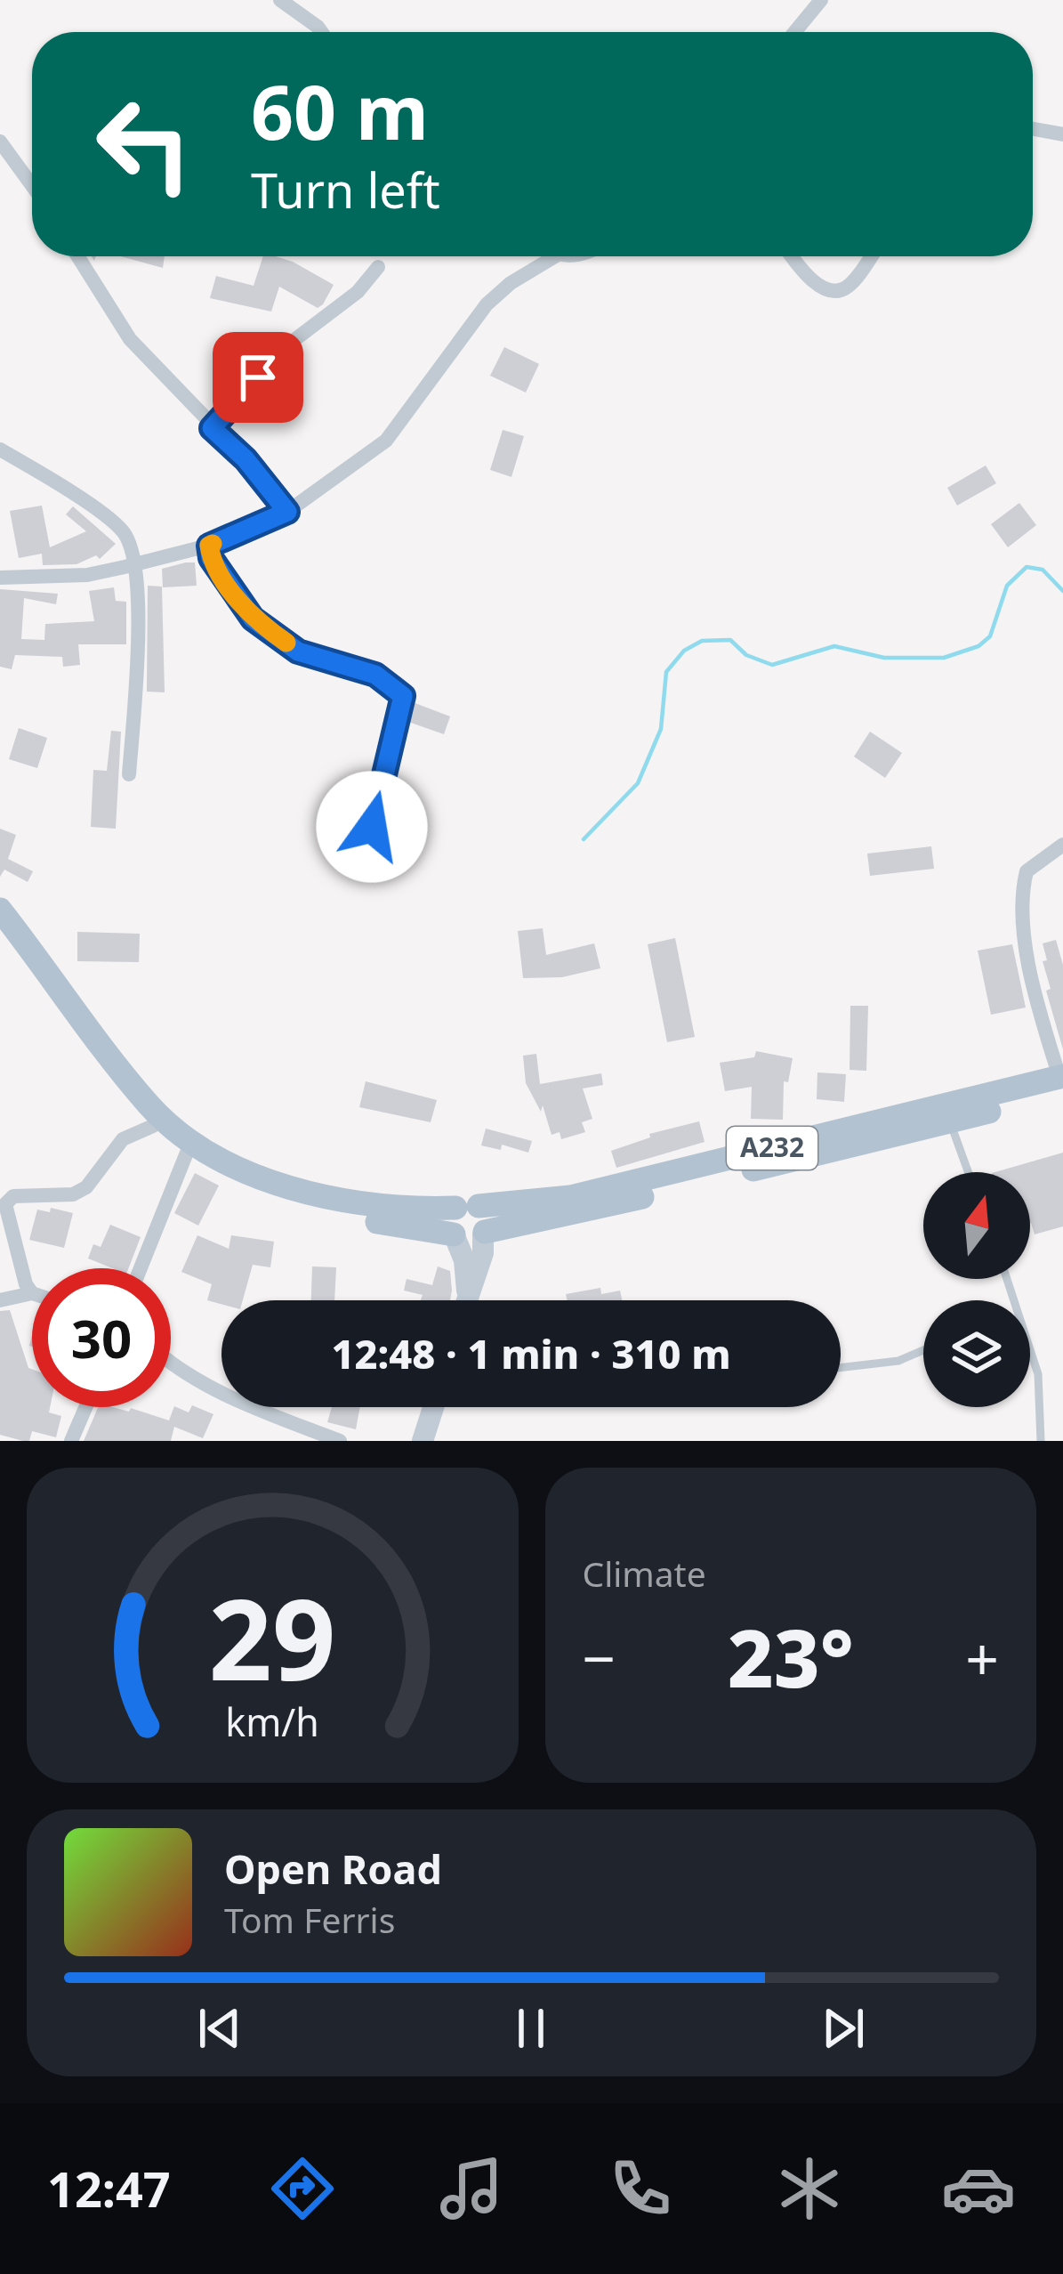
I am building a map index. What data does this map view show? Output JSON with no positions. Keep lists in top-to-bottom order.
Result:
{
  "streets": {
    "main road": ["A232"]
  },
  "north": "top",
  "page": {
    "turn": ["60 m", "Turn left"],
    "limit": "30",
    "trip": "12:48 · 1 min · 310 m",
    "tile": "Climate",
    "heat": ["−", "23°", "+"],
    "song": ["Open Road", "Tom Ferris"],
    "tabs": "12:47",
    "gauge": ["29", "km/h"]
  }
}
